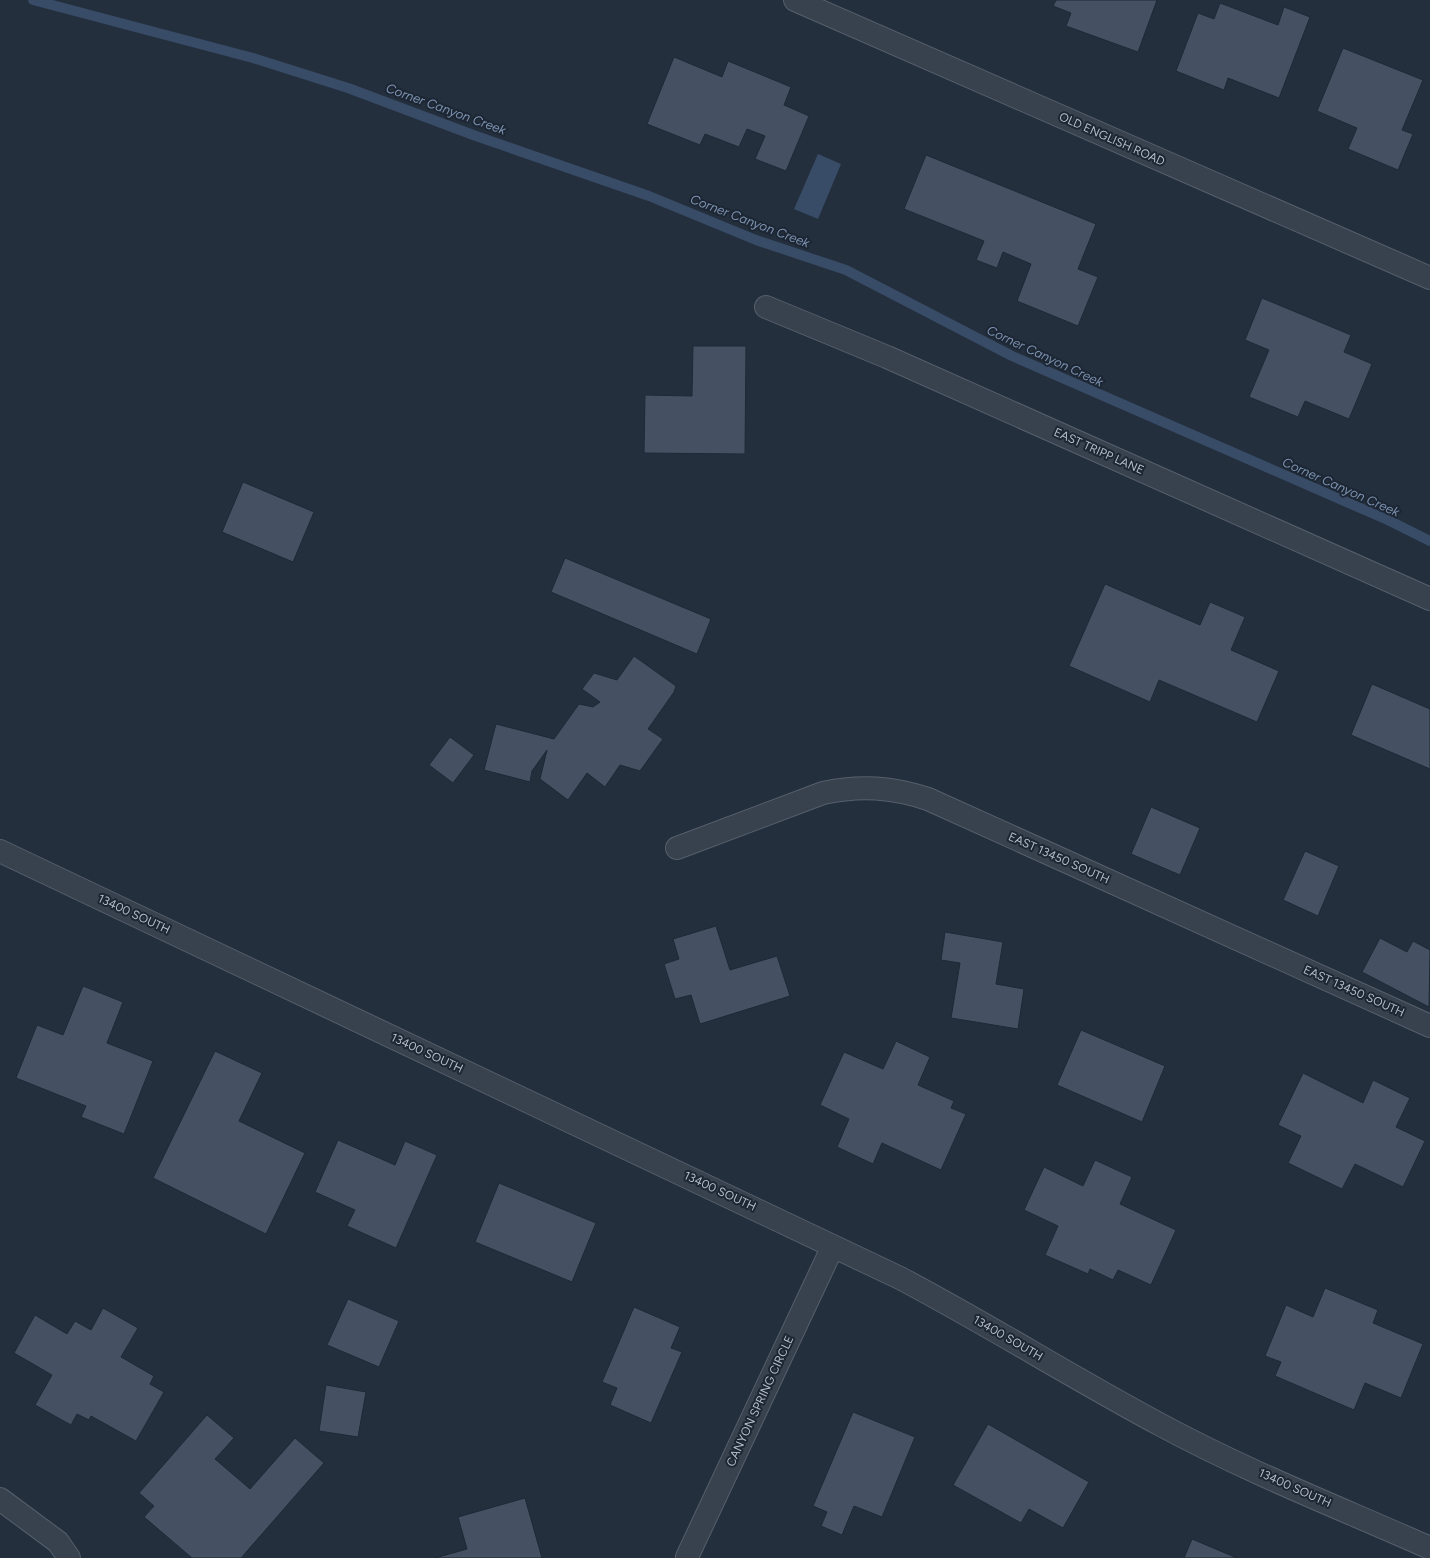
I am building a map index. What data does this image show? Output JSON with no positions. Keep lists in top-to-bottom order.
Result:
{
  "streets": {
    "street": [
      "OLD ENGLISH ROAD",
      "EAST TRIPP LANE",
      "EAST 13450 SOUTH",
      "13400 SOUTH",
      "CANYON SPRING CIRCLE"
    ]
  },
  "crossings": [
    ["13400 SOUTH", "CANYON SPRING CIRCLE"]
  ],
  "water": ["Corner Canyon Creek"]
}
